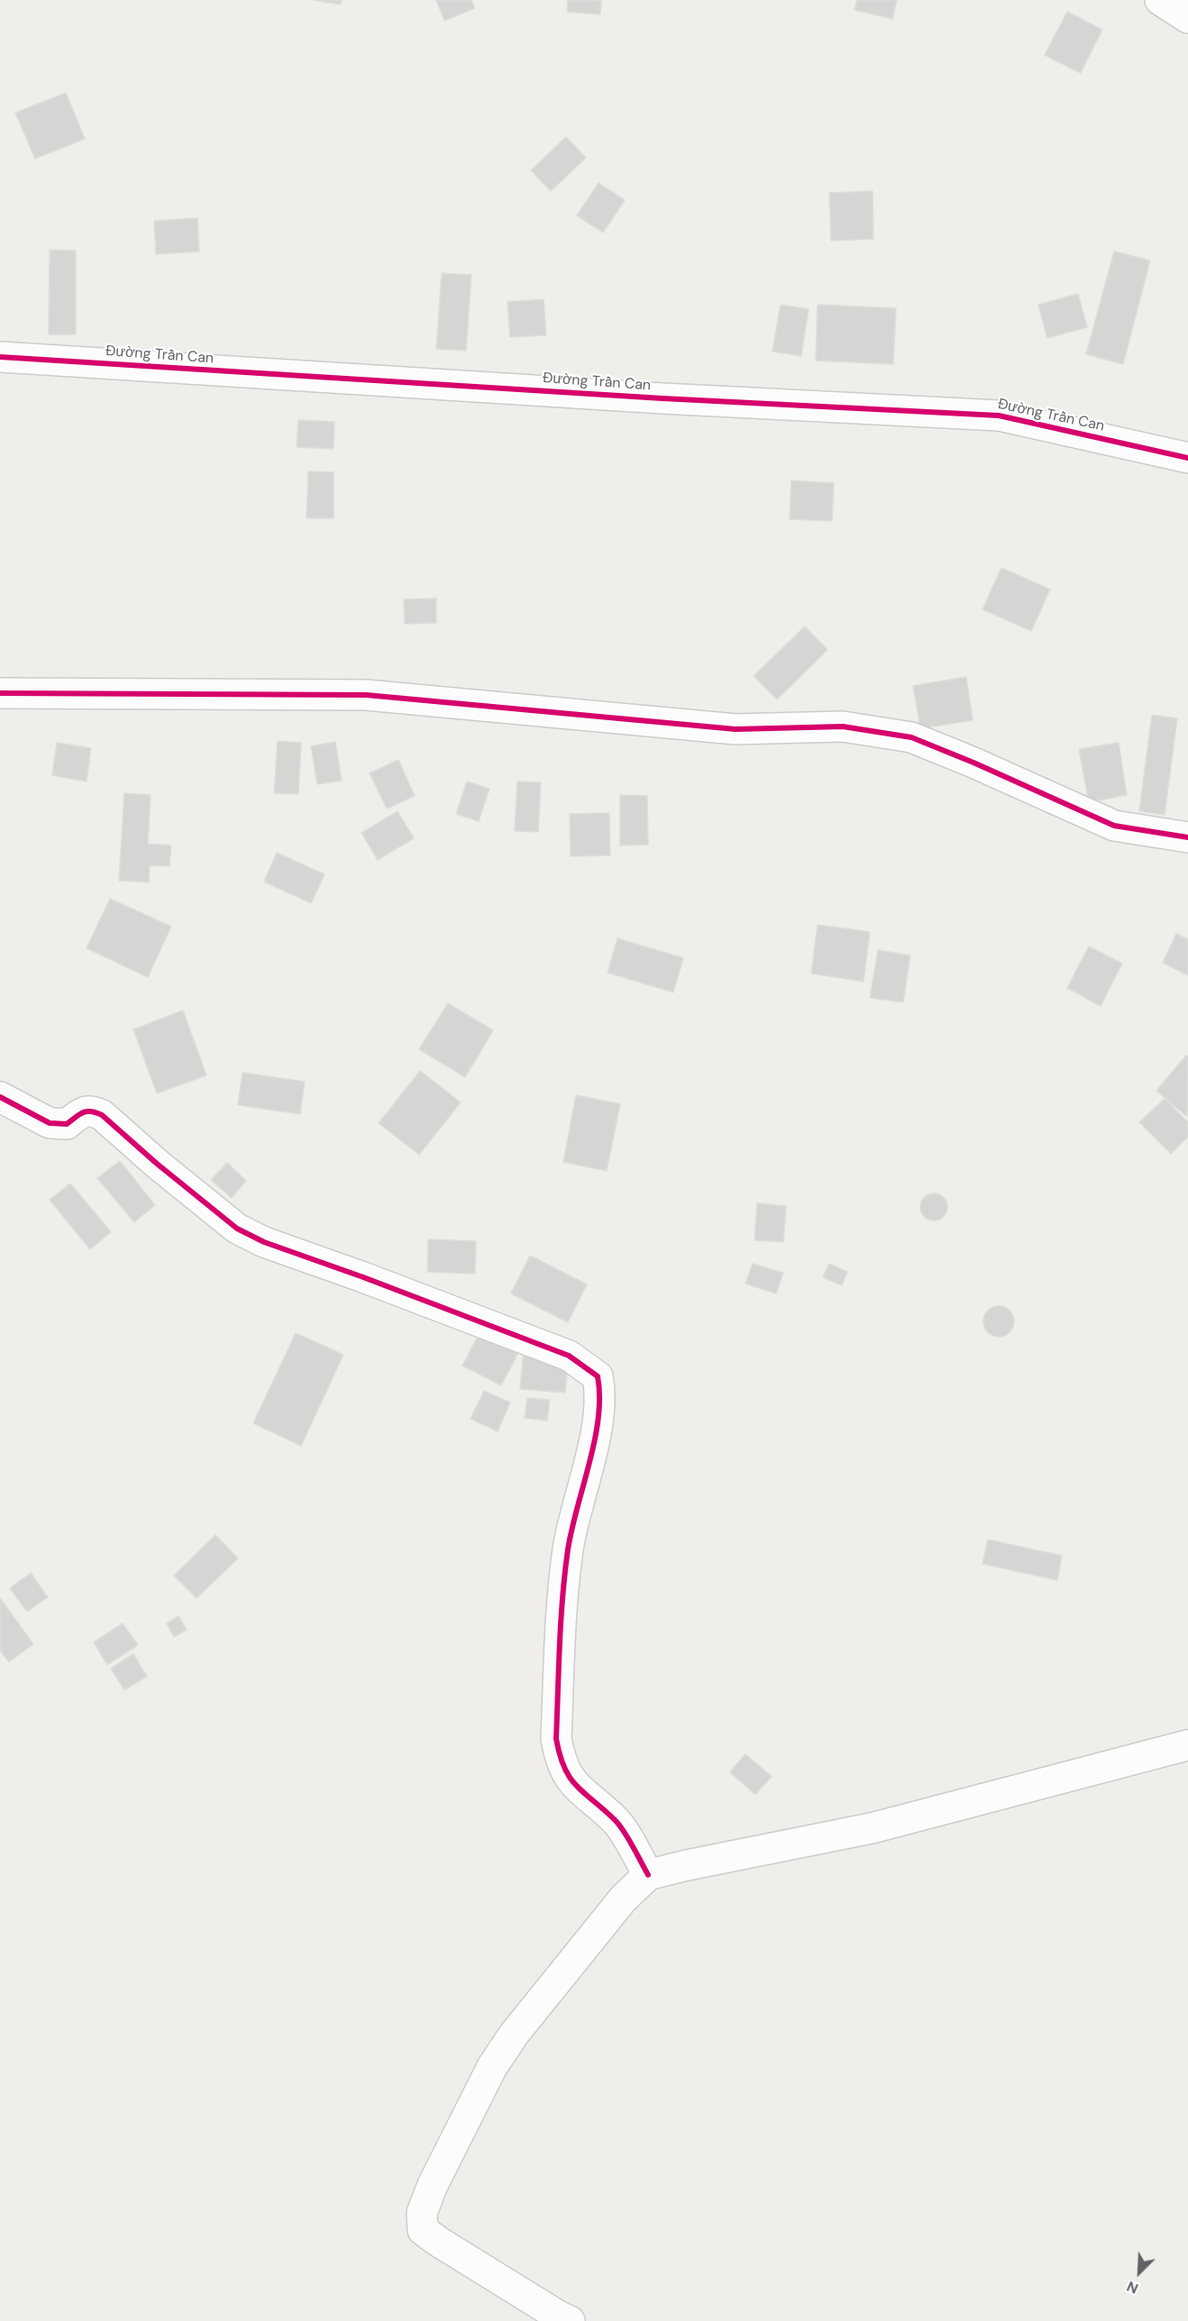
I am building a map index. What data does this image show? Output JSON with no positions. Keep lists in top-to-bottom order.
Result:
{
  "streets": {
    "street": ["Đường Trần Can"]
  },
  "north": "bottom left"
}
